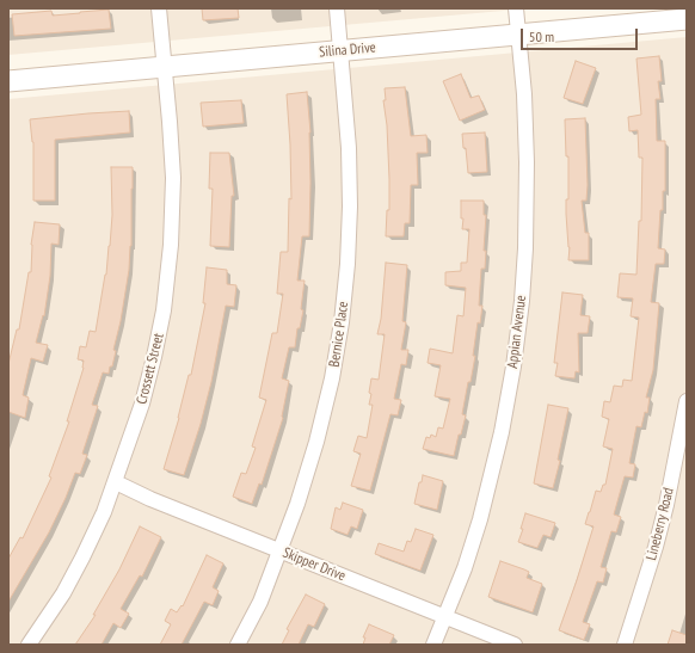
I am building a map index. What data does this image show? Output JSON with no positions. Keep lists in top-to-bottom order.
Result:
{
  "streets": {
    "street": [
      "Silina Drive",
      "Appian Avenue",
      "Bernice Place",
      "Crossett Street",
      "Lineberry Road",
      "Skipper Drive"
    ]
  },
  "crossings": [
    ["Silina Drive", "Appian Avenue"],
    ["Silina Drive", "Bernice Place"],
    ["Silina Drive", "Crossett Street"],
    ["Appian Avenue", "Skipper Drive"],
    ["Bernice Place", "Skipper Drive"],
    ["Crossett Street", "Skipper Drive"]
  ],
  "scale_bar": "50 m"
}
